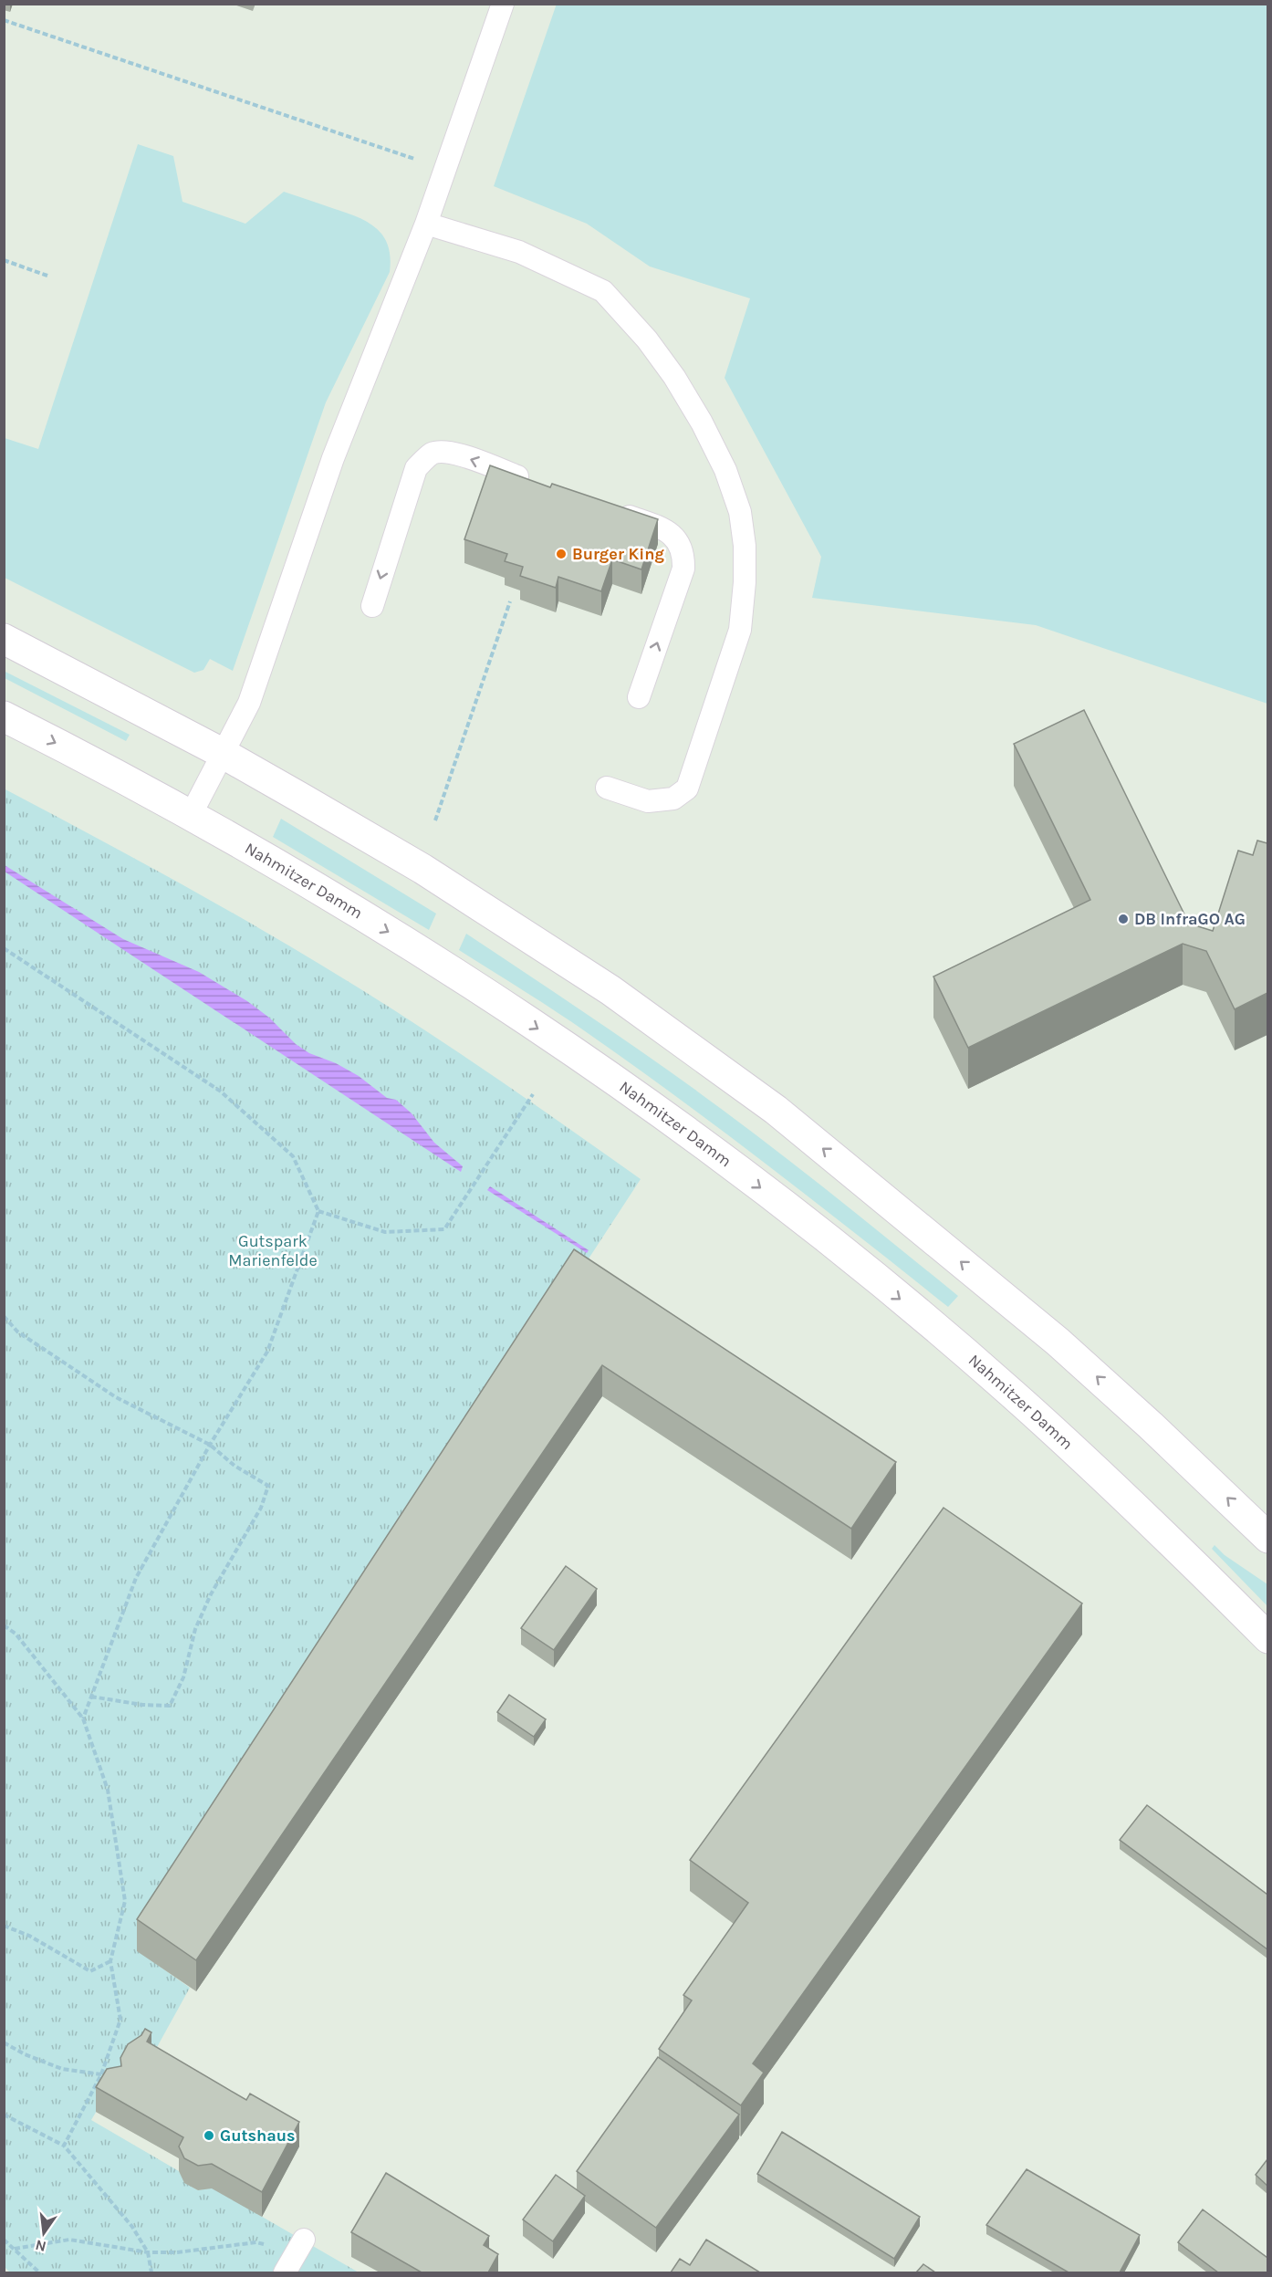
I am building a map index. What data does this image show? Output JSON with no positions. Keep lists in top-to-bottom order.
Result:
{
  "streets": {
    "main road": ["Nahmitzer Damm"]
  },
  "parks": ["Gutspark Marienfelde"],
  "places": ["Burger King", "DB InfraGO AG", "Gutshaus"],
  "north": "bottom"
}
